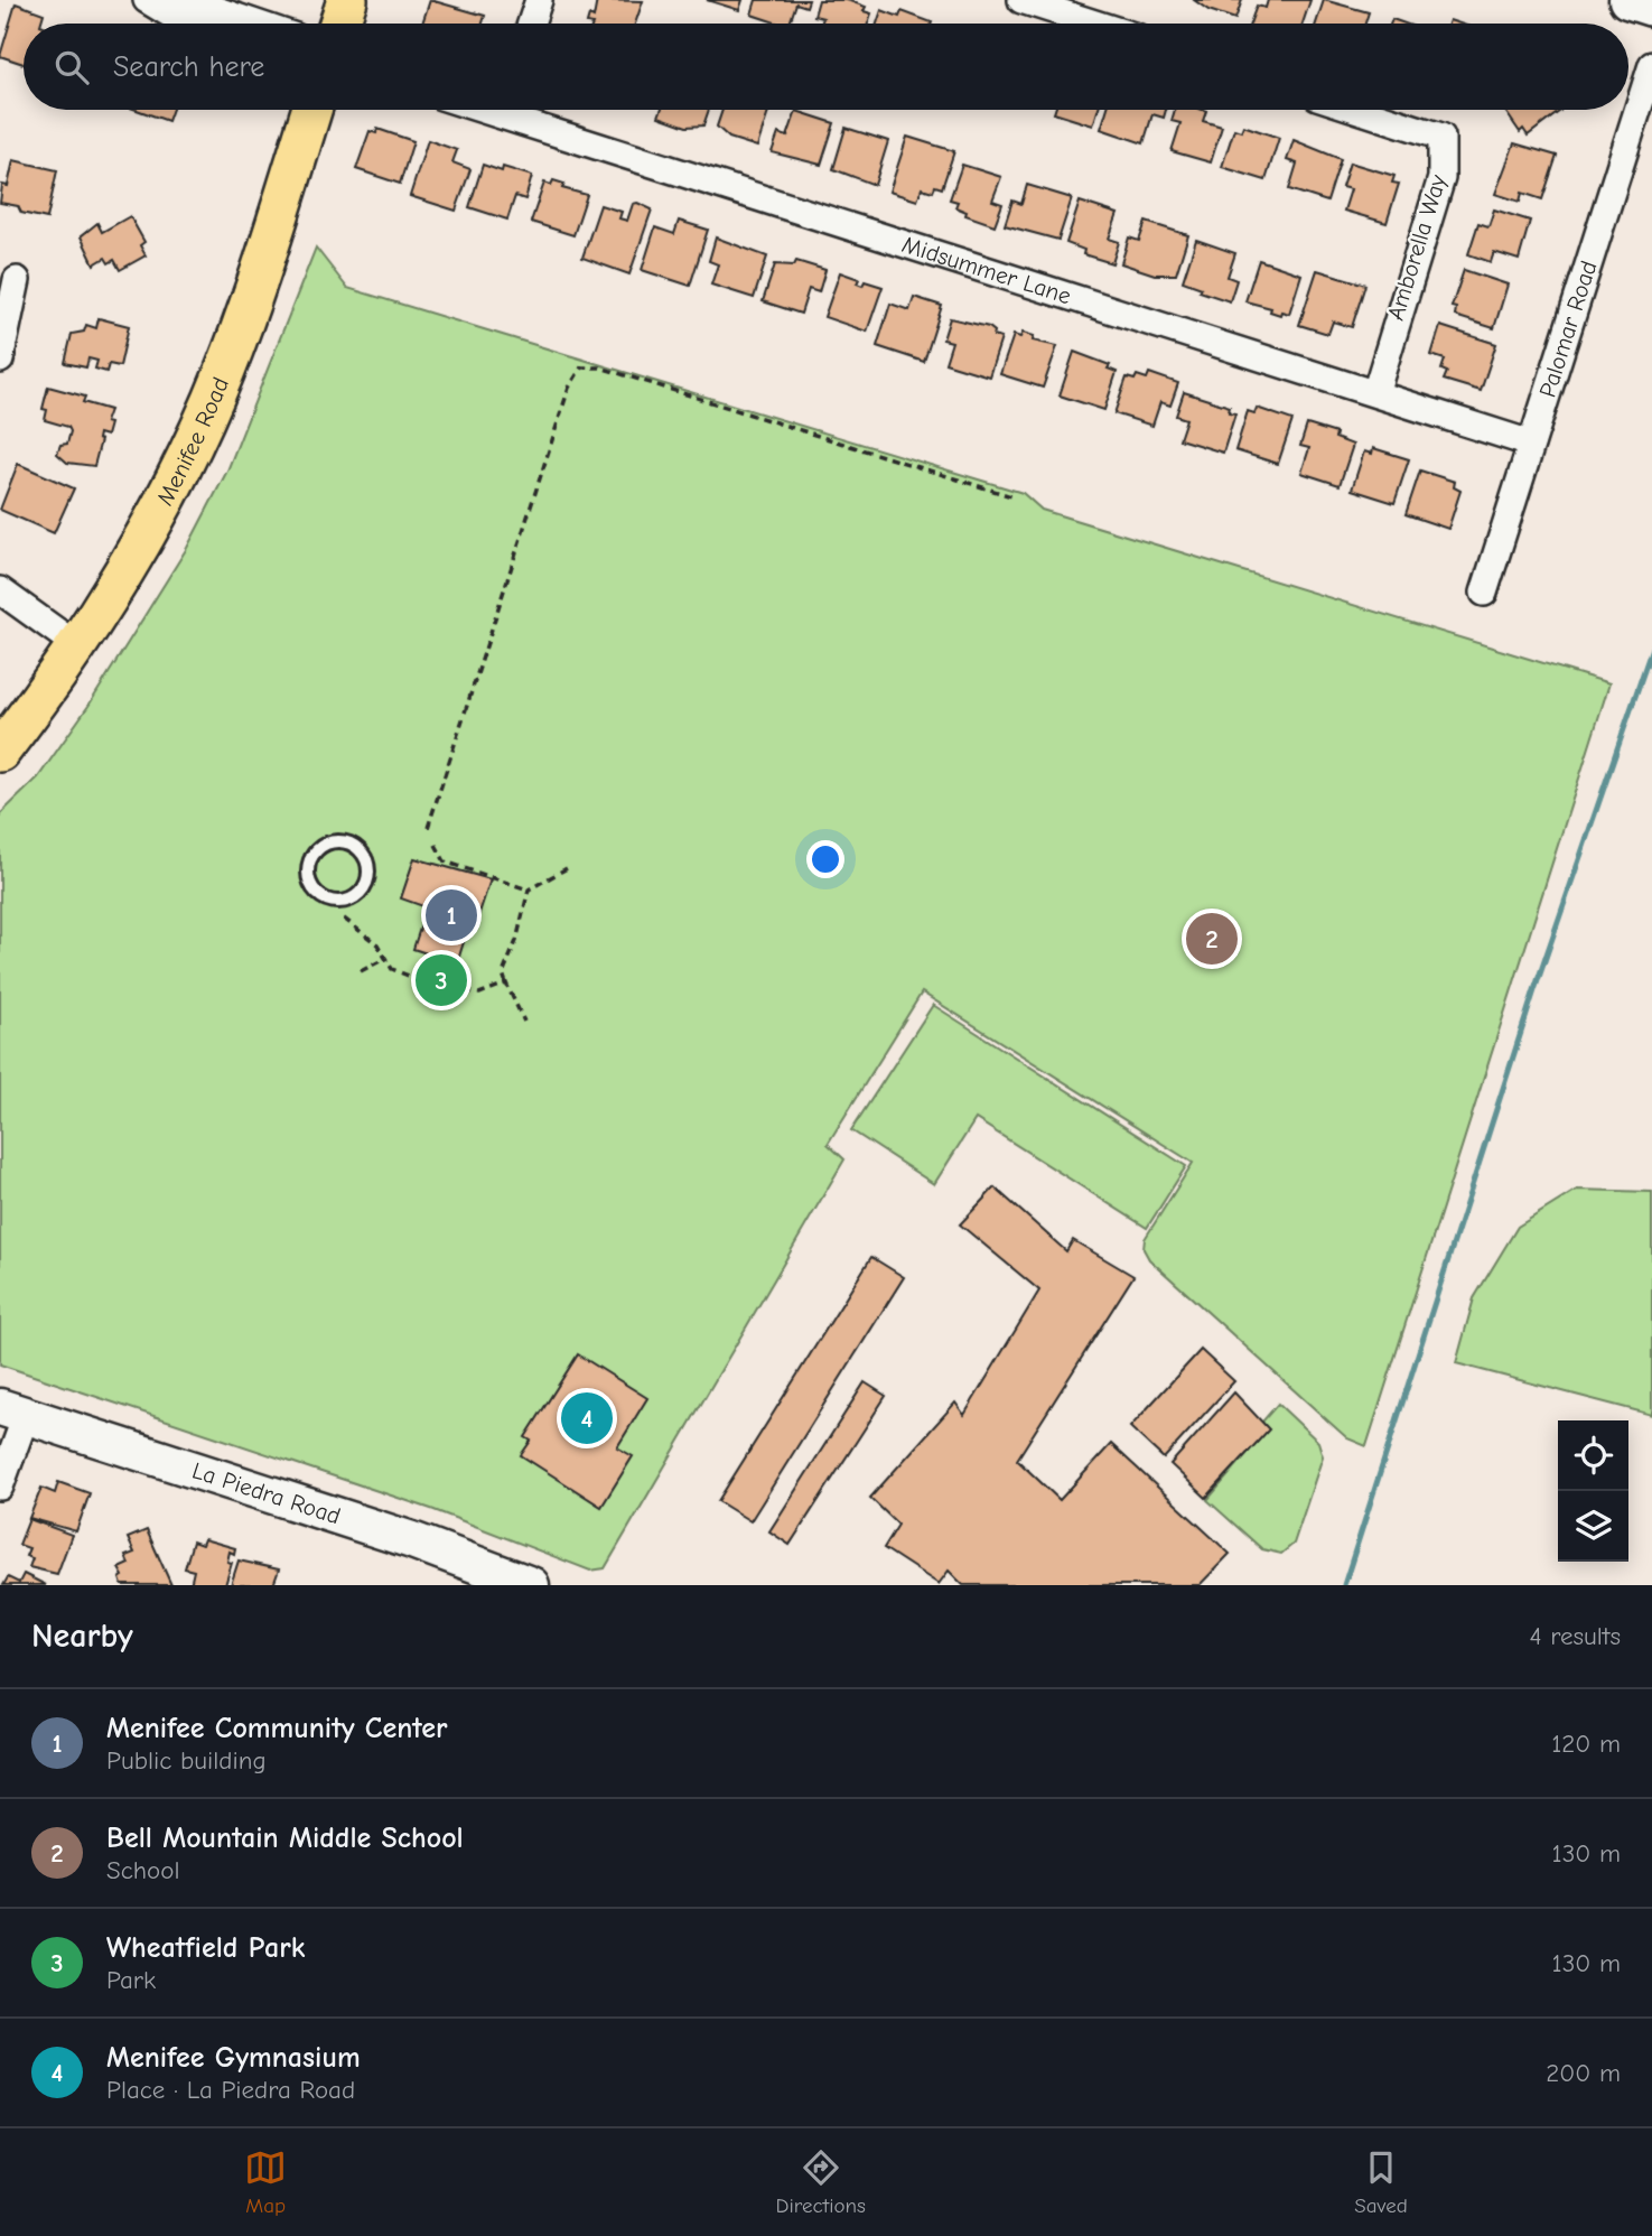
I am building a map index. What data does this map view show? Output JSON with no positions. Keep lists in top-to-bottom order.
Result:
{
  "streets": {
    "main road": ["Menifee Road"],
    "street": [
      "Amborella Way",
      "Midsummer Lane",
      "Palomar Road",
      "La Piedra Road"
    ]
  },
  "crossings": [
    ["Amborella Way", "Midsummer Lane"],
    ["Midsummer Lane", "Palomar Road"]
  ],
  "page": {
    "search": "Search here",
    "pins": [
      "1",
      "2",
      "3",
      "4"
    ],
    "heading": ["Nearby", "4 results"],
    "list": [
      {
        "mark": "1",
        "name": "Menifee Community Center",
        "note": "Public building",
        "value": "120 m"
      },
      {
        "mark": "2",
        "name": "Bell Mountain Middle School",
        "note": "School",
        "value": "130 m"
      },
      {
        "mark": "3",
        "name": "Wheatfield Park",
        "note": "Park",
        "value": "130 m"
      },
      {
        "mark": "4",
        "name": "Menifee Gymnasium",
        "note": "Place · La Piedra Road",
        "value": "200 m"
      }
    ],
    "nav": ["Map", "Directions", "Saved"]
  }
}
